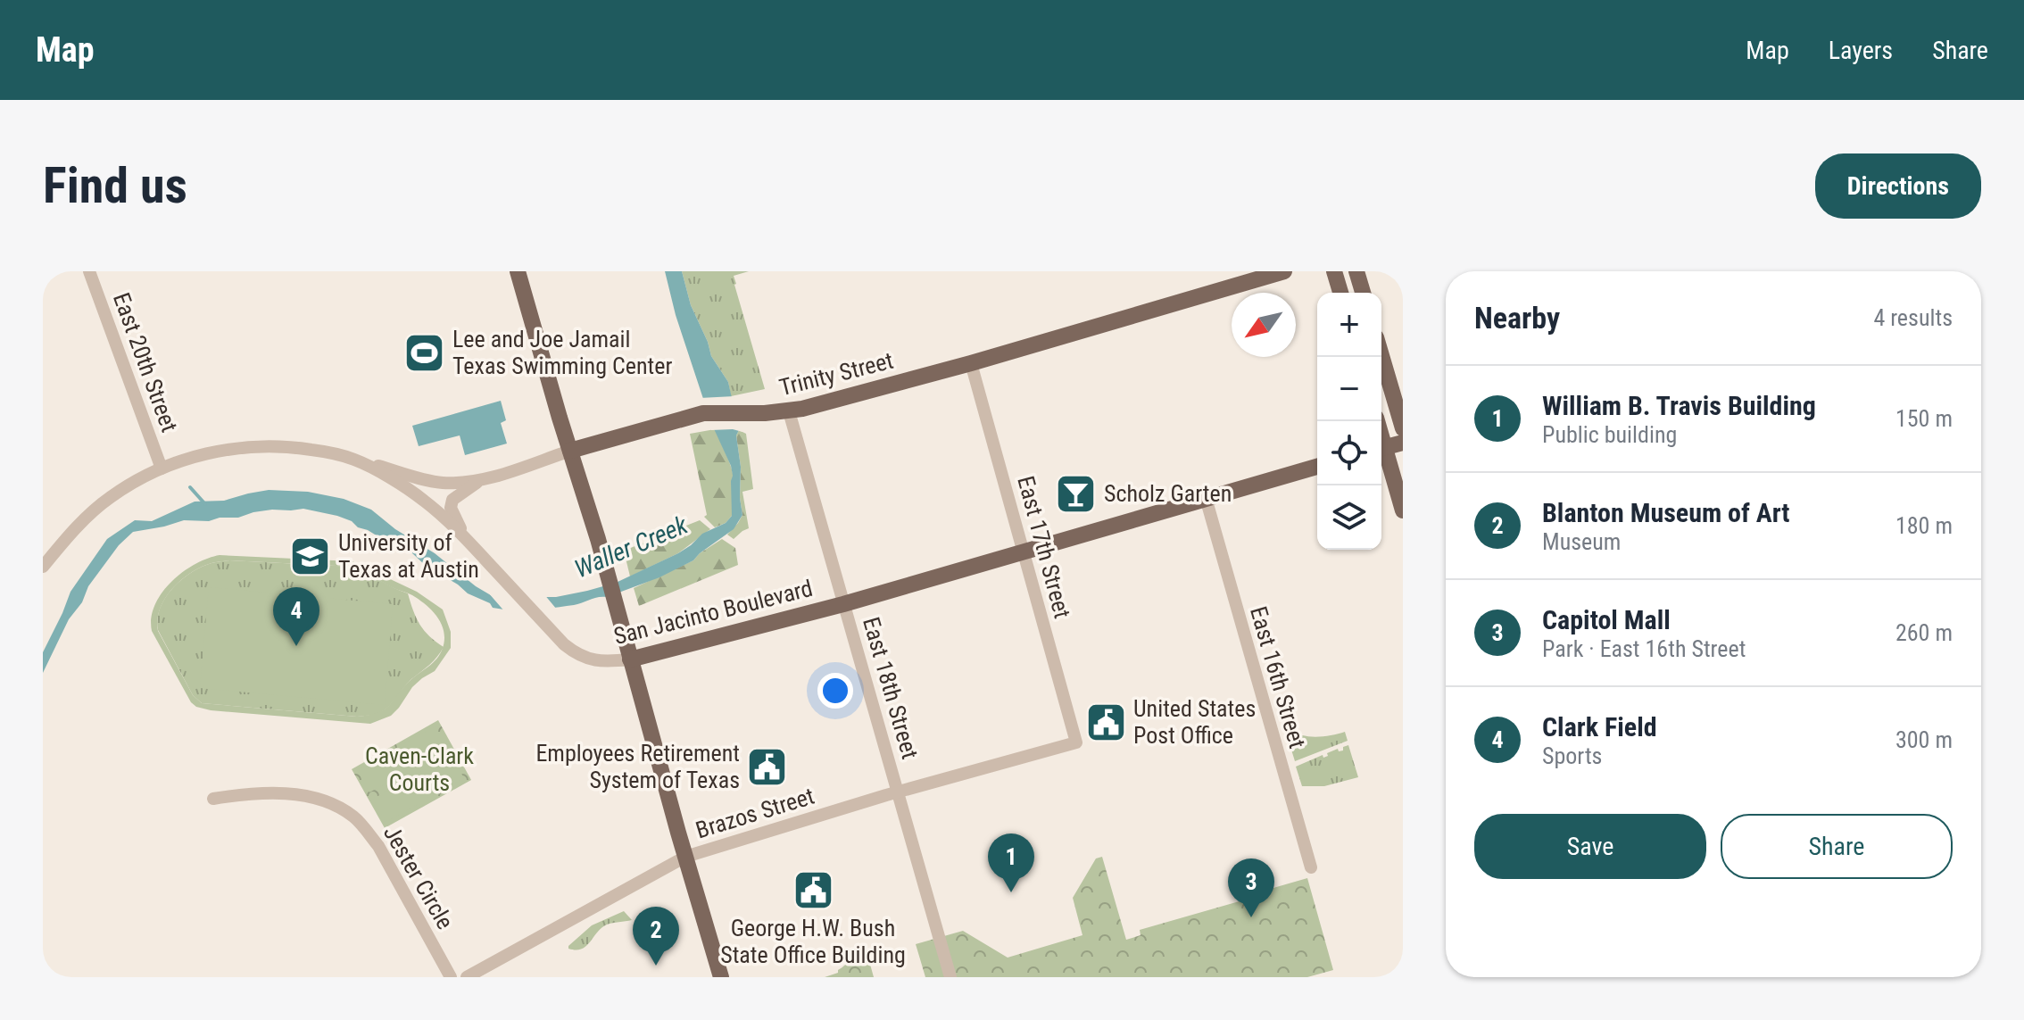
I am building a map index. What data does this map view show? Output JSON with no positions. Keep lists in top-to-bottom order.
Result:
{
  "streets": {
    "main road": ["Trinity Street", "San Jacinto Boulevard"],
    "street": [
      "East 20th Street",
      "East 17th Street",
      "East 16th Street",
      "East 18th Street",
      "Brazos Street",
      "Jester Circle"
    ]
  },
  "crossings": [
    ["East 20th Street", "San Jacinto Boulevard"],
    ["Trinity Street", "East 17th Street"],
    ["Trinity Street", "San Jacinto Boulevard"],
    ["Trinity Street", "East 18th Street"],
    ["East 17th Street", "San Jacinto Boulevard"],
    ["East 17th Street", "Brazos Street"],
    ["San Jacinto Boulevard", "East 16th Street"],
    ["San Jacinto Boulevard", "East 18th Street"],
    ["East 18th Street", "Brazos Street"]
  ],
  "water": ["Waller Creek"],
  "parks": ["Caven-Clark Courts"],
  "places": {
    "sports": ["Lee and Joe Jamail Texas Swimming Center"],
    "bar": ["Scholz Garten"],
    "school or university": ["University of Texas at Austin"],
    "public building": ["United States Post Office", "Employees Retirement System of Texas", "George H.W. Bush State Office Building"]
  },
  "north": "bottom left",
  "page": {
    "header": "Map",
    "nav": ["Map", "Layers", "Share"],
    "buttons": [
      "Directions",
      ["Save", "Share"]
    ],
    "title": "Find us",
    "heading": ["Nearby", "4 results"],
    "map_buttons": ["+", "−"],
    "list": [
      {
        "mark": "1",
        "name": "William B. Travis Building",
        "note": "Public building",
        "value": "150 m"
      },
      {
        "mark": "2",
        "name": "Blanton Museum of Art",
        "note": "Museum",
        "value": "180 m"
      },
      {
        "mark": "3",
        "name": "Capitol Mall",
        "note": "Park · East 16th Street",
        "value": "260 m"
      },
      {
        "mark": "4",
        "name": "Clark Field",
        "note": "Sports",
        "value": "300 m"
      }
    ],
    "pins": [
      "4",
      "1",
      "3",
      "2"
    ]
  }
}
